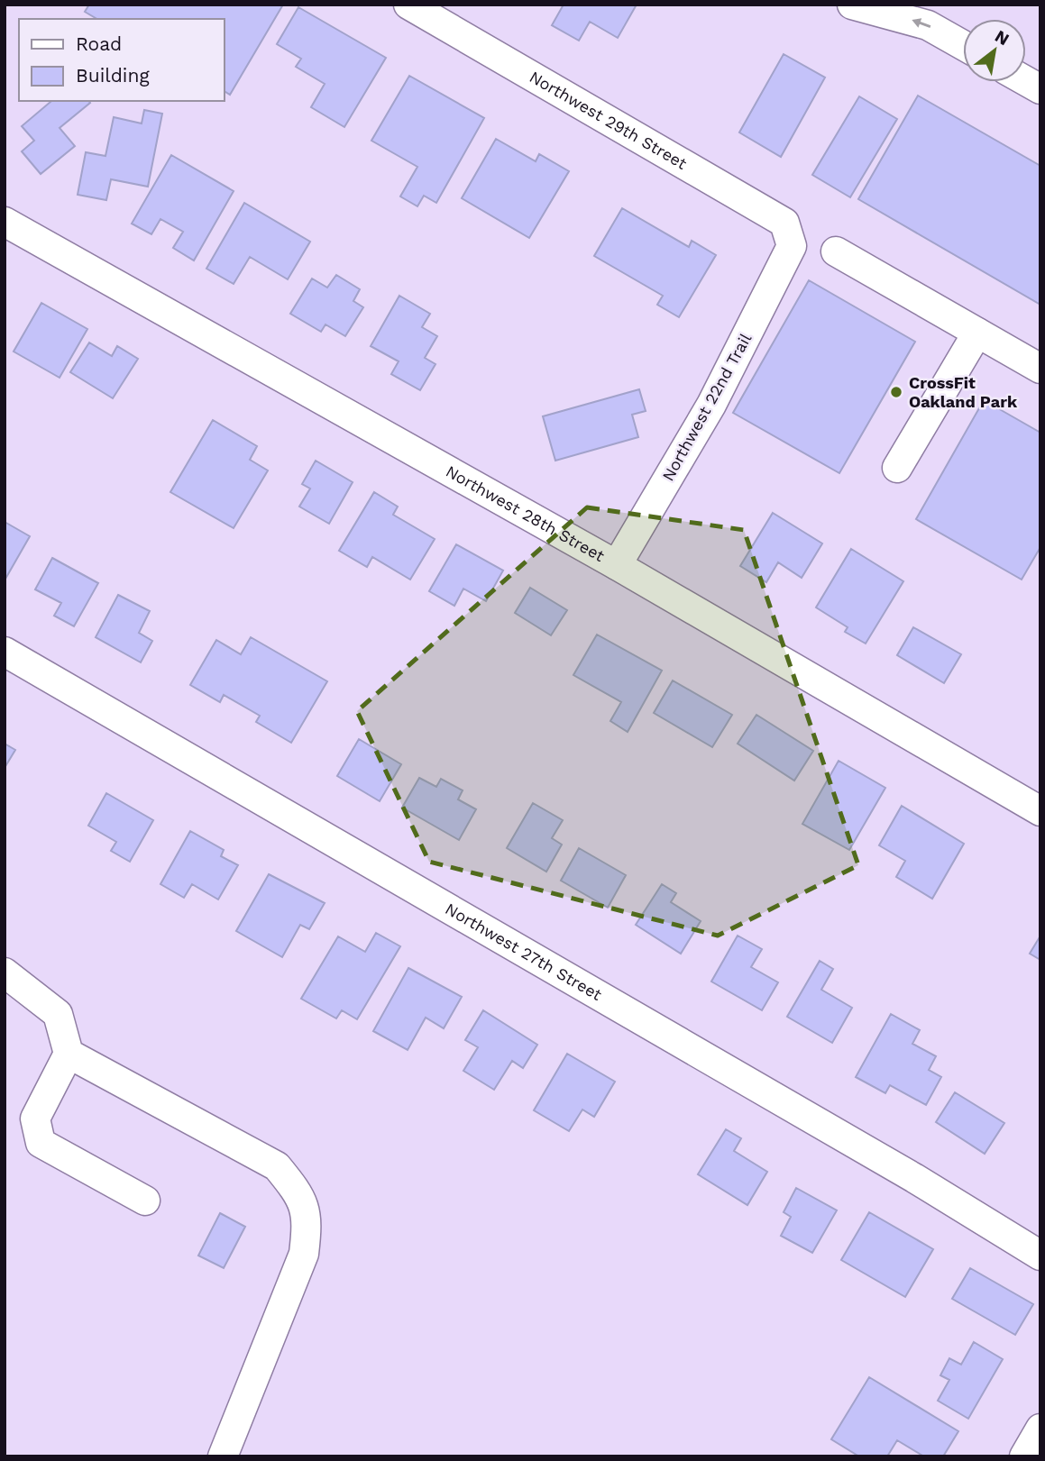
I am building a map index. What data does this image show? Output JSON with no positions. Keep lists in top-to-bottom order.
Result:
{
  "streets": {
    "street": [
      "Northwest 29th Street",
      "Northwest 22nd Trail",
      "Northwest 28th Street",
      "Northwest 27th Street"
    ]
  },
  "crossings": [
    ["Northwest 29th Street", "Northwest 22nd Trail"],
    ["Northwest 22nd Trail", "Northwest 28th Street"]
  ],
  "places": ["CrossFit Oakland Park"],
  "legend": ["Road", "Building"],
  "north": "top right"
}
